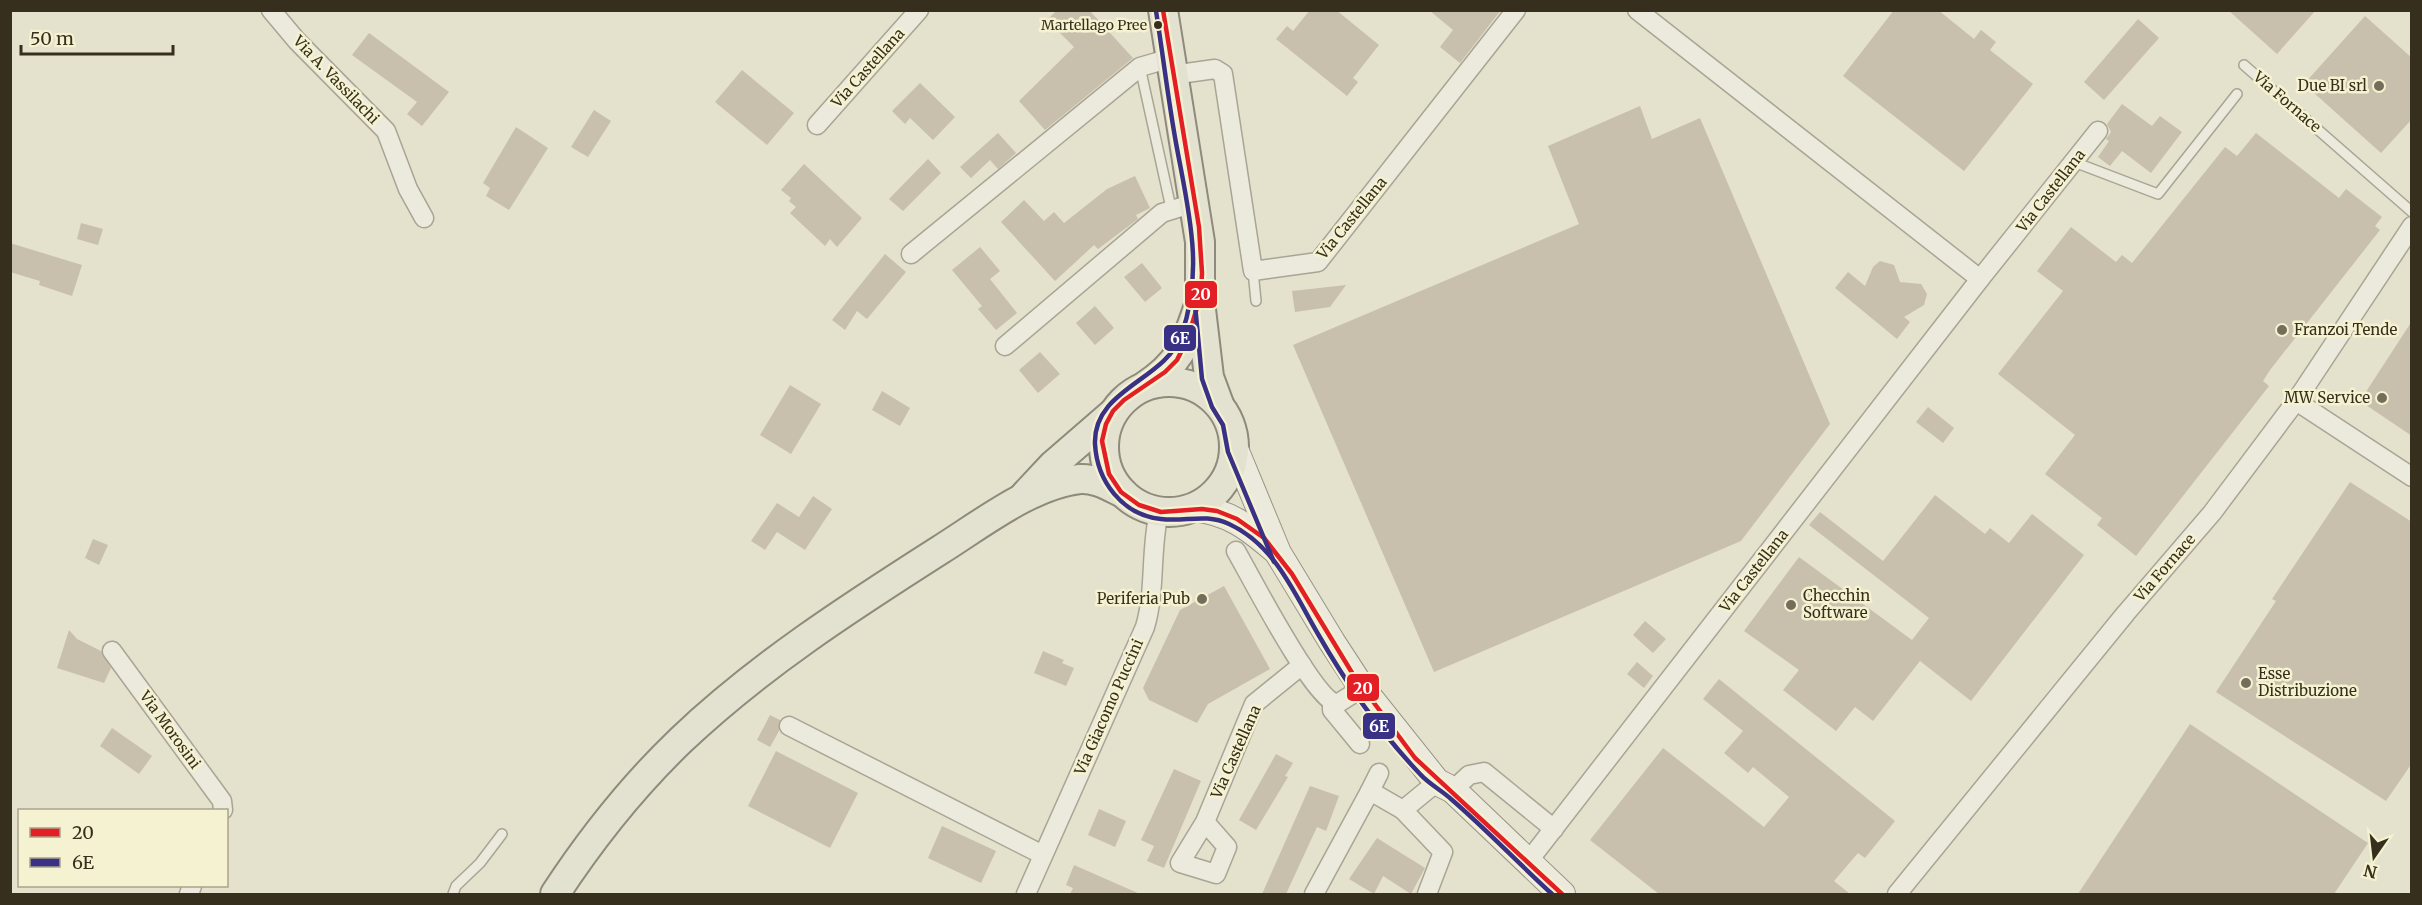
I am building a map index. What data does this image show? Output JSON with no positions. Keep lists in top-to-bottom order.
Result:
{
  "streets": {
    "street": [
      "Via Castellana",
      "Via A. Vassilachi",
      "Via Fornace",
      "Via Giacomo Puccini",
      "Via Morosini"
    ]
  },
  "places": [
    "Martellago Pree",
    "Due BI srl",
    "Franzoi Tende",
    "MW Service",
    "Periferia Pub",
    "Checchin Software",
    "Esse Distribuzione"
  ],
  "lines": ["transit line 20", "transit line 6E"],
  "legend": ["20", "6E"],
  "scale_bar": "50 m",
  "north": "bottom"
}
